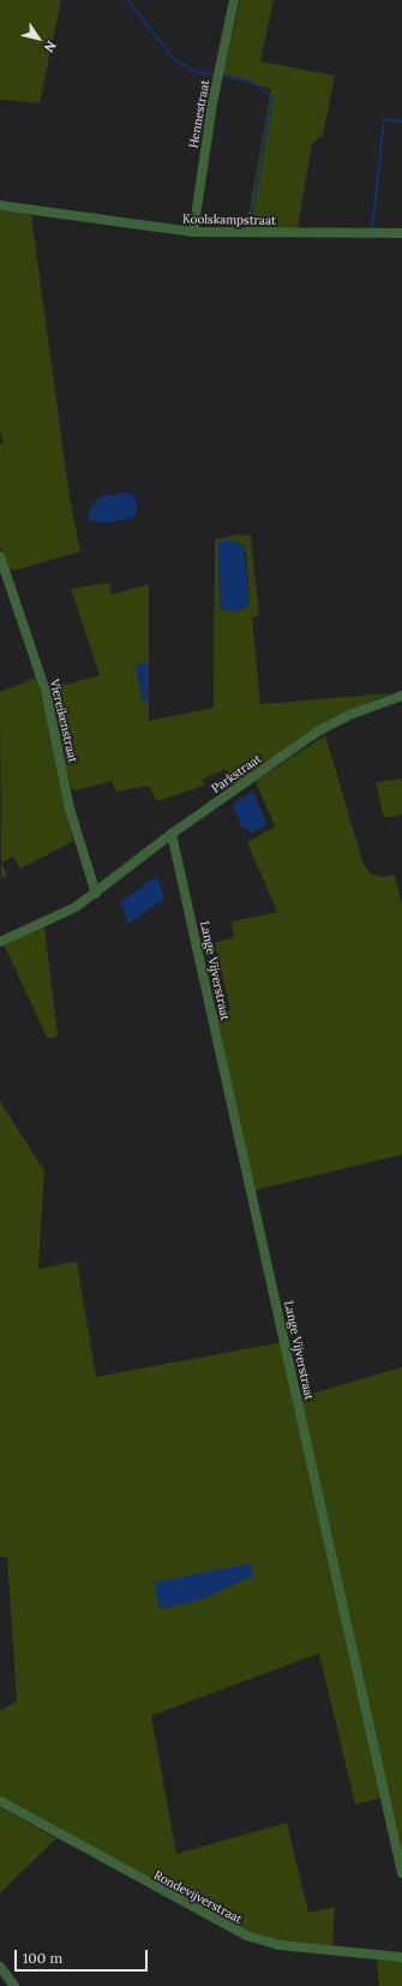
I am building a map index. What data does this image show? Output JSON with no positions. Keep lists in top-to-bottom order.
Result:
{
  "streets": {
    "street": [
      "Hennestraat",
      "Koolskampstraat",
      "Viereikenstraat",
      "Parkstraat",
      "Lange Vijverstraat",
      "Rondevijverstraat"
    ]
  },
  "crossings": [
    ["Hennestraat", "Koolskampstraat"],
    ["Viereikenstraat", "Parkstraat"],
    ["Parkstraat", "Lange Vijverstraat"]
  ],
  "scale_bar": "100 m",
  "north": "bottom right"
}
